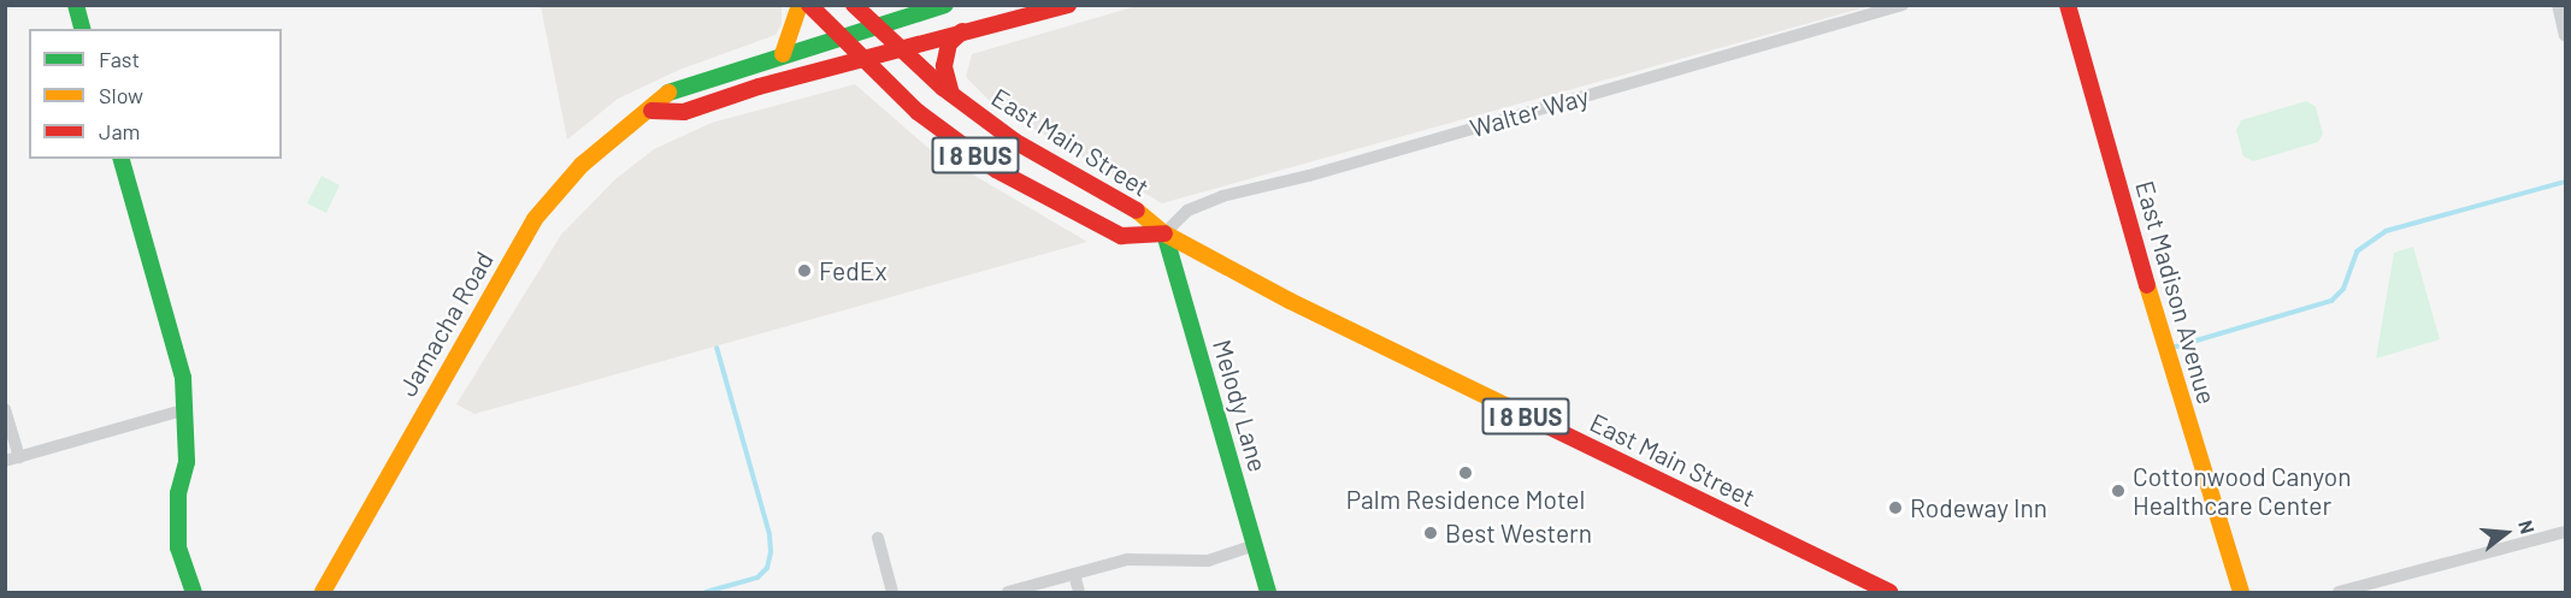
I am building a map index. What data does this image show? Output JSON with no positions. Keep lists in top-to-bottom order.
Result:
{
  "streets": {
    "main road": [
      "East Main Street",
      "I 8 BUS",
      "East Madison Avenue",
      "Jamacha Road",
      "Melody Lane"
    ],
    "street": ["Walter Way"]
  },
  "crossings": [
    ["Walter Way", "East Main Street"],
    ["Walter Way", "Melody Lane"],
    ["East Main Street", "Jamacha Road"],
    ["East Main Street", "Melody Lane"]
  ],
  "places": [
    "FedEx",
    "Palm Residence Motel",
    "Cottonwood Canyon Healthcare Center",
    "Rodeway Inn",
    "Best Western"
  ],
  "legend": ["Fast", "Slow", "Jam"],
  "north": "right"
}
